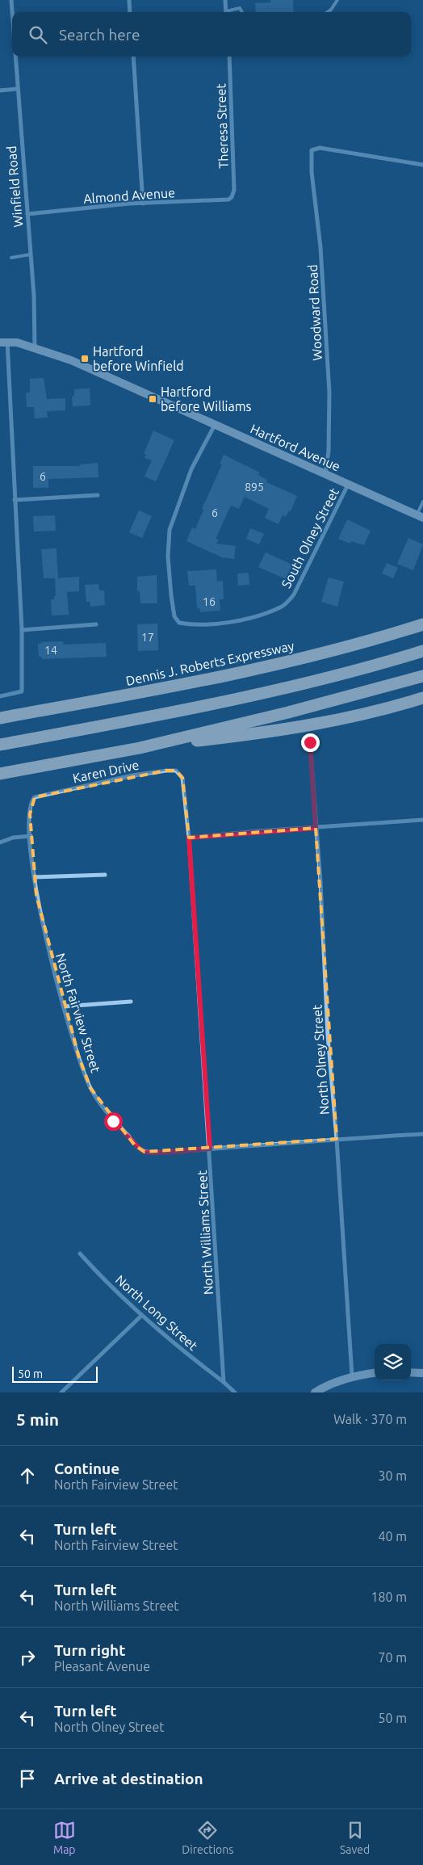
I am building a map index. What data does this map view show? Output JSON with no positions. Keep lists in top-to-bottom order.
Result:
{
  "streets": {
    "highway": ["Dennis J. Roberts Expressway"],
    "main road": ["Hartford Avenue"],
    "street": [
      "Theresa Street",
      "Winfield Road",
      "Almond Avenue",
      "Woodward Road",
      "South Olney Street",
      "Karen Drive",
      "North Fairview Street",
      "North Olney Street",
      "North Williams Street",
      "North Long Street"
    ]
  },
  "crossings": [
    ["Theresa Street", "Almond Avenue"],
    ["Winfield Road", "Almond Avenue"],
    ["Winfield Road", "Hartford Avenue"],
    ["Woodward Road", "Hartford Avenue"],
    ["Hartford Avenue", "South Olney Street"],
    ["Karen Drive", "North Fairview Street"],
    ["Karen Drive", "North Williams Street"],
    ["North Fairview Street", "North Olney Street"],
    ["North Fairview Street", "North Williams Street"],
    ["North Williams Street", "North Long Street"]
  ],
  "places": {
    "transit": ["Hartford before Winfield", "Hartford before Williams"]
  },
  "house_numbers": [
    "6",
    "895",
    "6",
    "16",
    "17",
    "14"
  ],
  "scale_bar": "50 m",
  "page": {
    "search": "Search here",
    "scale": "50 m",
    "heading": ["5 min", "Walk · 370 m"],
    "list": [
      ["Continue", "North Fairview Street", "30 m"],
      ["Turn left", "North Fairview Street", "40 m"],
      ["Turn left", "North Williams Street", "180 m"],
      ["Turn right", "Pleasant Avenue", "70 m"],
      ["Turn left", "North Olney Street", "50 m"],
      "Arrive at destination"
    ],
    "nav": ["Map", "Directions", "Saved"]
  }
}
